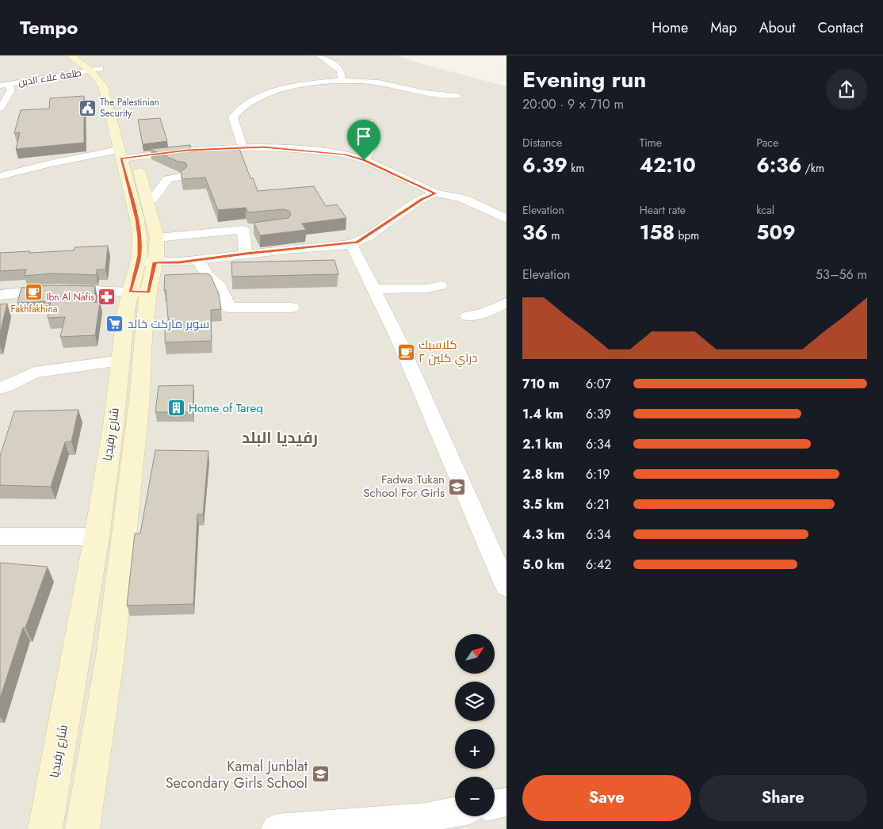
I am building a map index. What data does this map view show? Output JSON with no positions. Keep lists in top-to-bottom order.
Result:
{
  "streets": {
    "main road": ["شارع رفيديا"],
    "street": ["طلعة علاء الدين"]
  },
  "crossings": [
    ["طلعة علاء الدين", "شارع رفيديا"]
  ],
  "districts": ["رفيديا البلد"],
  "places": {
    "public building": ["The Palestinian Security"],
    "cafe": ["Fakhfakhina", "كلاسيك دراي كلين ٢"],
    "pharmacy": ["Ibn Al Nafis"],
    "supermarket": ["سوبر مارکت خالد"],
    "building": ["Home of Tareq"],
    "school or university": ["Fadwa Tukan School For Girls", "Kamal Junblat Secondary Girls School"]
  },
  "north": "top right",
  "page": {
    "header": "Tempo",
    "nav": [
      "Home",
      "Map",
      "About",
      "Contact"
    ],
    "heading": ["Evening run", "20:00 · 9 × 710 m"],
    "stats": [
      ["Distance", "6.39 km"],
      ["Time", "42:10"],
      ["Pace", "6:36 /km"],
      ["Elevation", "36 m"],
      ["Heart rate", "158 bpm"],
      ["kcal", "509"]
    ],
    "chart": ["Elevation", "53–56 m"],
    "list": [
      {
        "name": "710 m",
        "note": "6:07"
      },
      {
        "name": "1.4 km",
        "note": "6:39"
      },
      {
        "name": "2.1 km",
        "note": "6:34"
      },
      {
        "name": "2.8 km",
        "note": "6:19"
      },
      {
        "name": "3.5 km",
        "note": "6:21"
      },
      {
        "name": "4.3 km",
        "note": "6:34"
      },
      {
        "name": "5.0 km",
        "note": "6:42"
      }
    ],
    "map_buttons": ["+", "−"],
    "buttons": ["Save", "Share"]
  }
}
